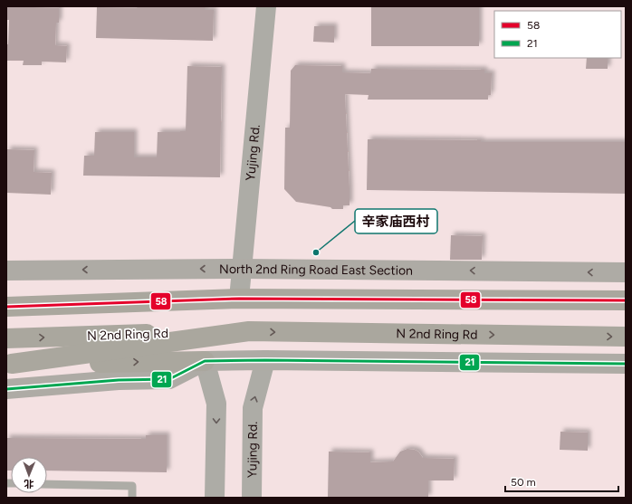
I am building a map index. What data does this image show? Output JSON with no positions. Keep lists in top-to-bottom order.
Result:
{
  "streets": {
    "highway": ["N 2nd Ring Rd"],
    "main road": ["North 2nd Ring Road East Section"],
    "street": ["Yujing Rd."]
  },
  "crossings": [
    ["Yujing Rd.", "North 2nd Ring Road East Section"]
  ],
  "places": ["辛家庙西村"],
  "lines": ["transit line 58", "transit line 21"],
  "legend": ["58", "21"],
  "scale_bar": "50 m",
  "north": "bottom"
}
